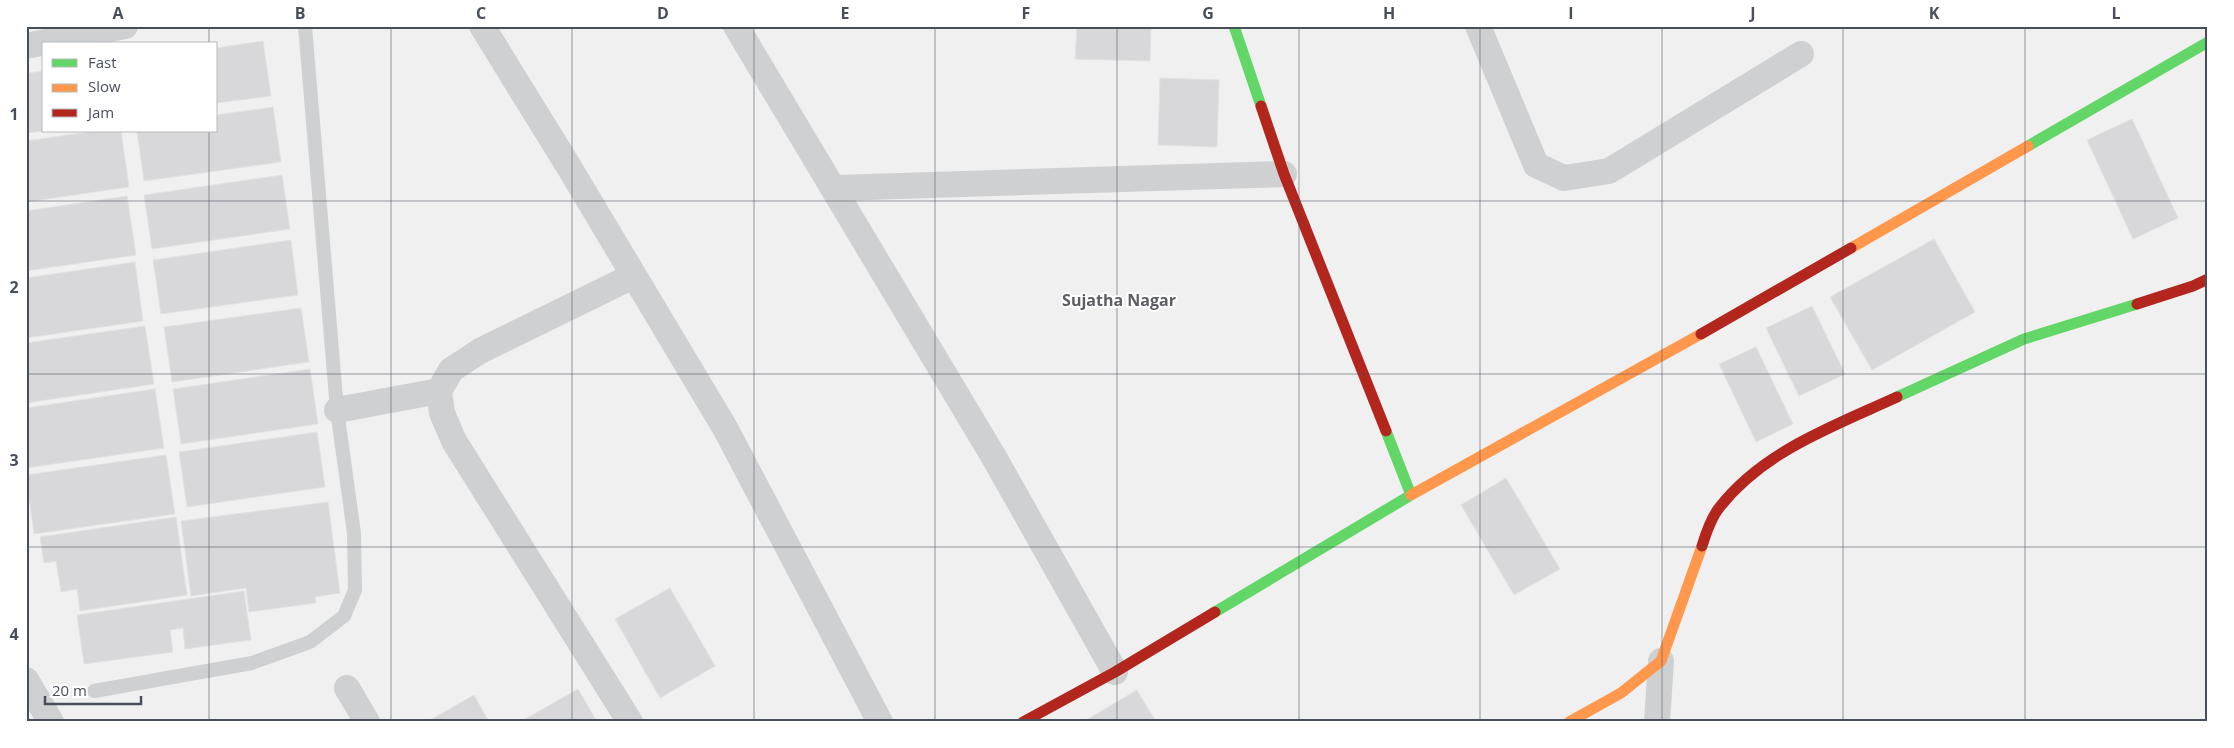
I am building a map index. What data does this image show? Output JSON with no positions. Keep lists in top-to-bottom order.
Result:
{
  "districts": ["Sujatha Nagar"],
  "legend": ["Fast", "Slow", "Jam"],
  "scale_bar": "20 m",
  "grid": {
    "columns": [
      "A",
      "B",
      "C",
      "D",
      "E",
      "F",
      "G",
      "H",
      "I",
      "J",
      "K",
      "L"
    ],
    "rows": [
      "1",
      "2",
      "3",
      "4"
    ]
  }
}
